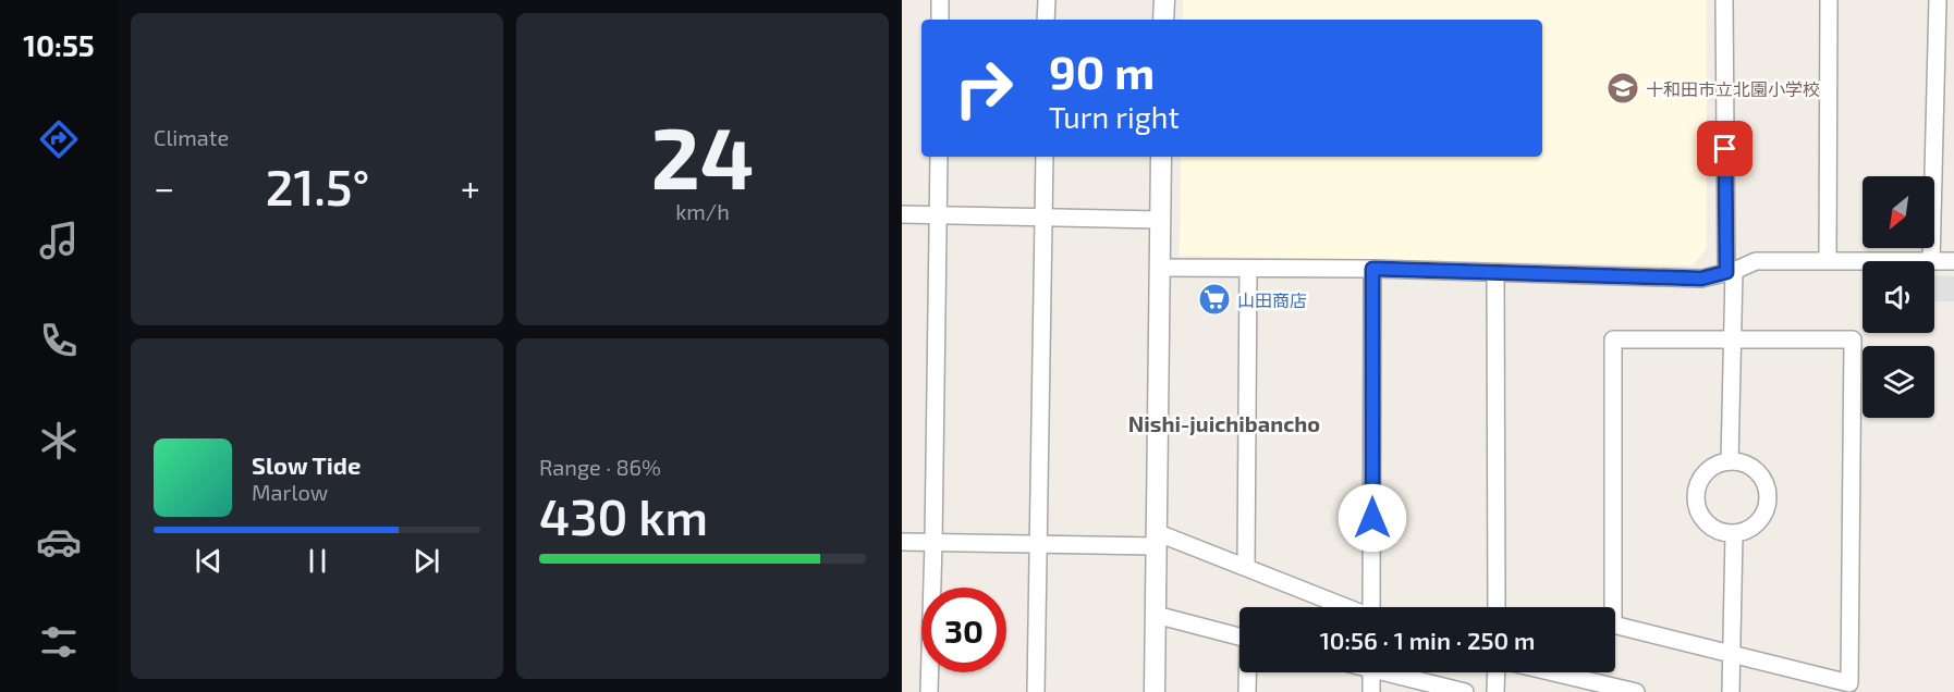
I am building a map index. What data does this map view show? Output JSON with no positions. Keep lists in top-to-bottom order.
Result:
{
  "districts": ["Nishi-juichibancho"],
  "places": {
    "school or university": ["十和田市立北園小学校"],
    "supermarket": ["山田商店"]
  },
  "north": "bottom left",
  "page": {
    "tabs": "10:55",
    "tile": [
      "Climate",
      ["24", "km/h"],
      ["Range · 86%", "430 km"]
    ],
    "turn": ["90 m", "Turn right"],
    "heat": ["−", "21.5°", "+"],
    "song": ["Slow Tide", "Marlow"],
    "limit": "30",
    "trip": "10:56 · 1 min · 250 m"
  }
}
